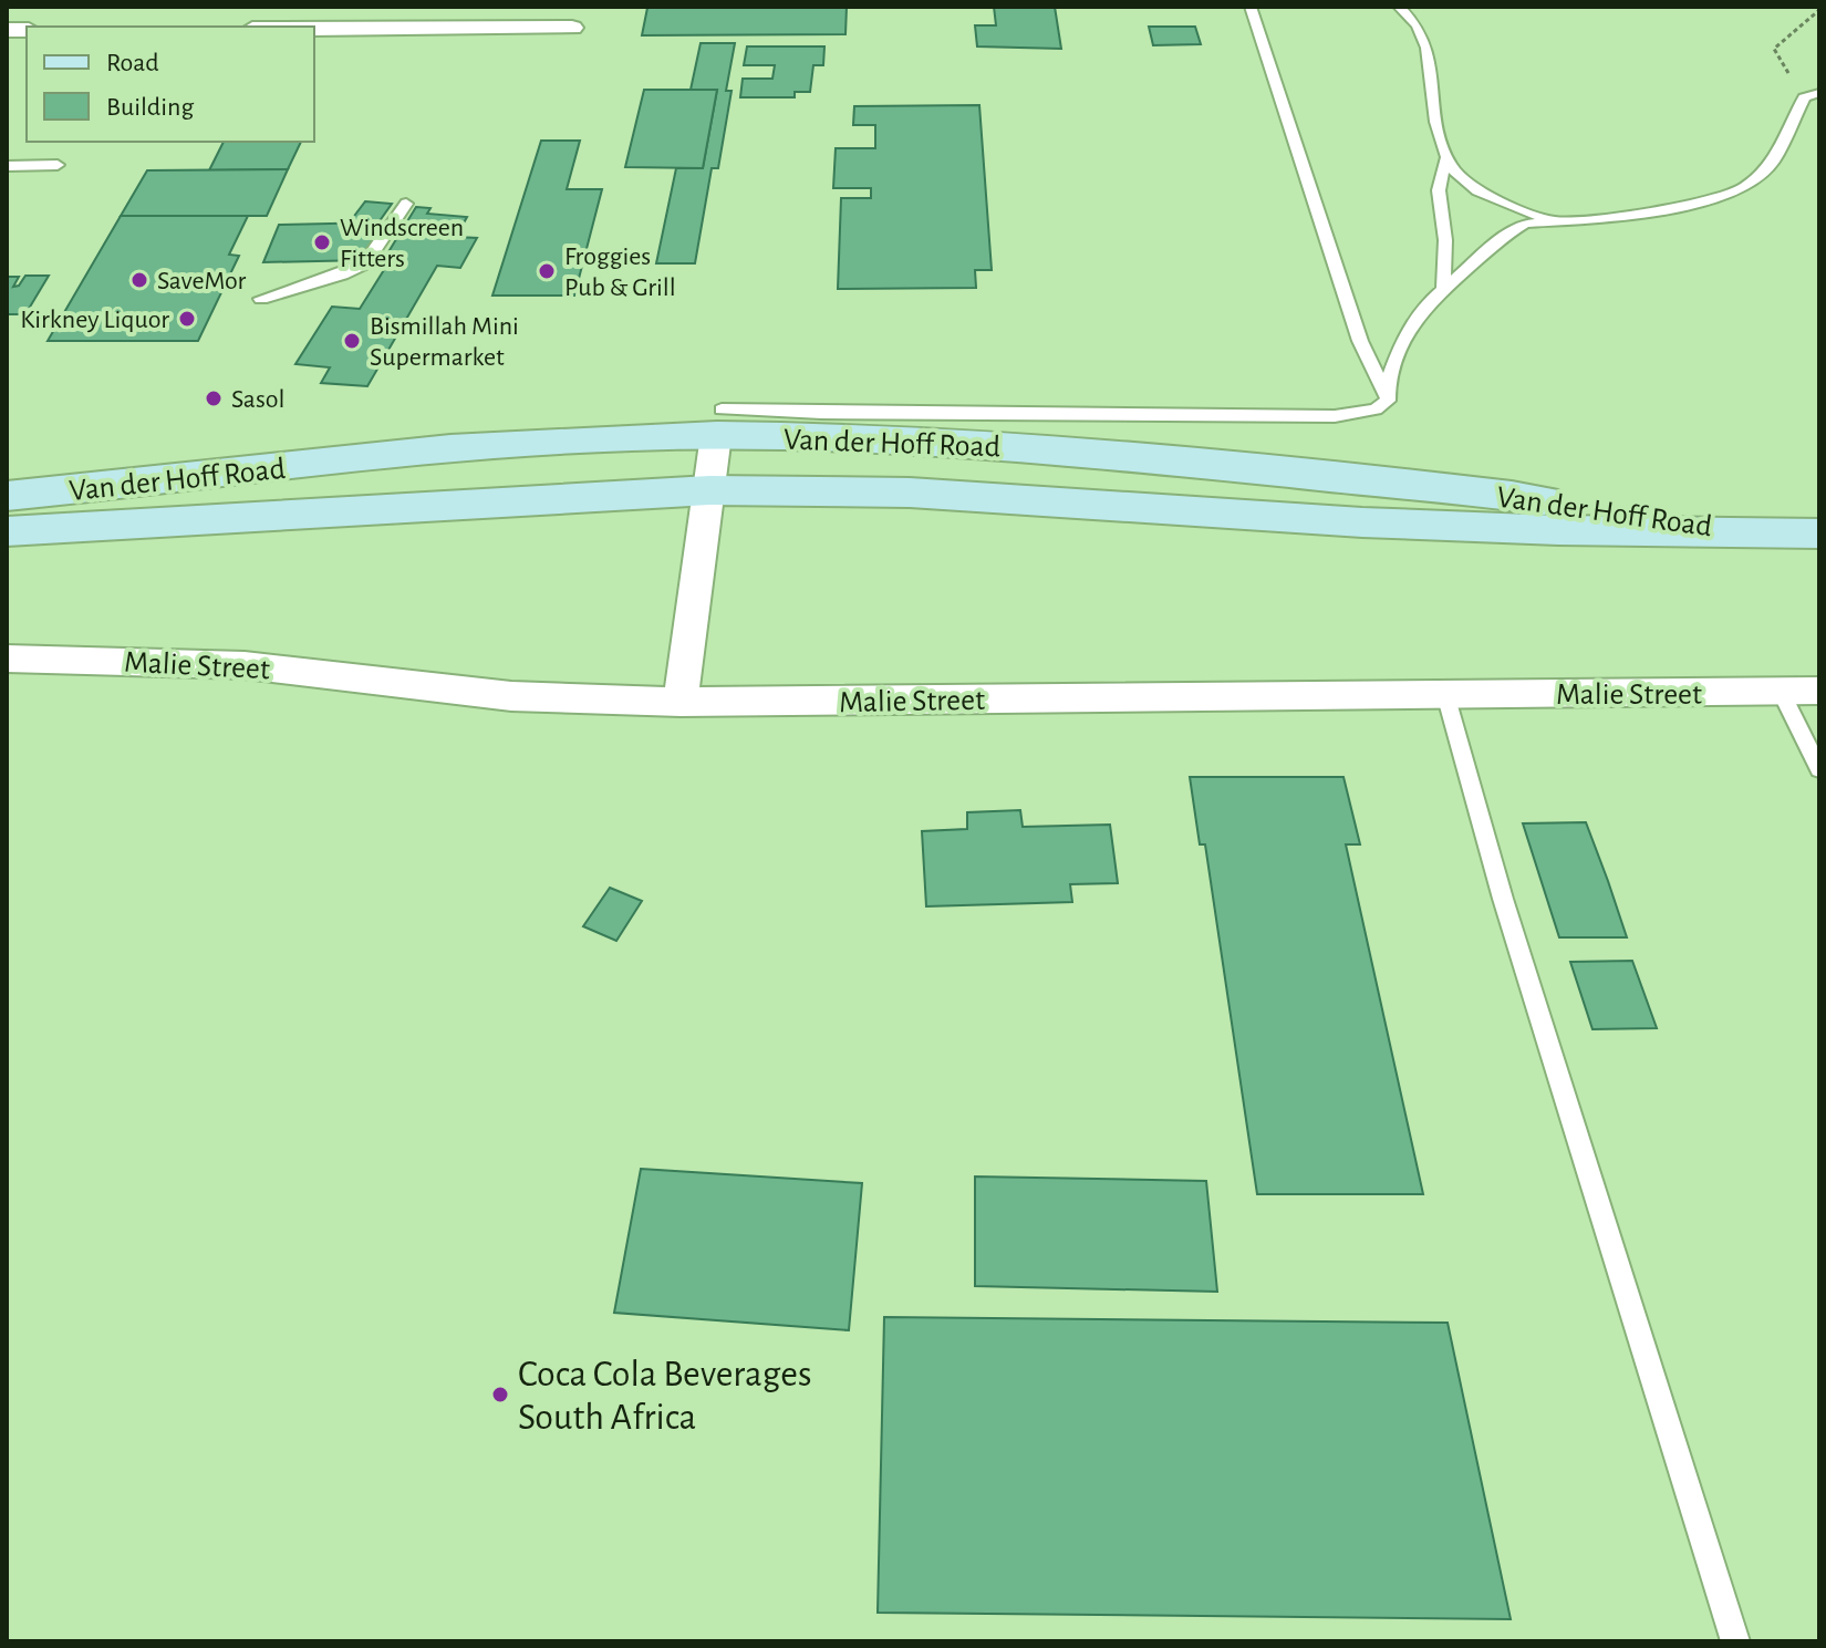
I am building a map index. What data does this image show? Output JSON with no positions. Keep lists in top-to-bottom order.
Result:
{
  "streets": {
    "main road": ["Van der Hoff Road"],
    "street": ["Malie Street"]
  },
  "places": [
    "Windscreen Fitters",
    "Froggies Pub & Grill",
    "SaveMor",
    "Kirkney Liquor",
    "Bismillah Mini Supermarket",
    "Sasol",
    "Coca Cola Beverages South Africa"
  ],
  "legend": ["Road", "Building"]
}
